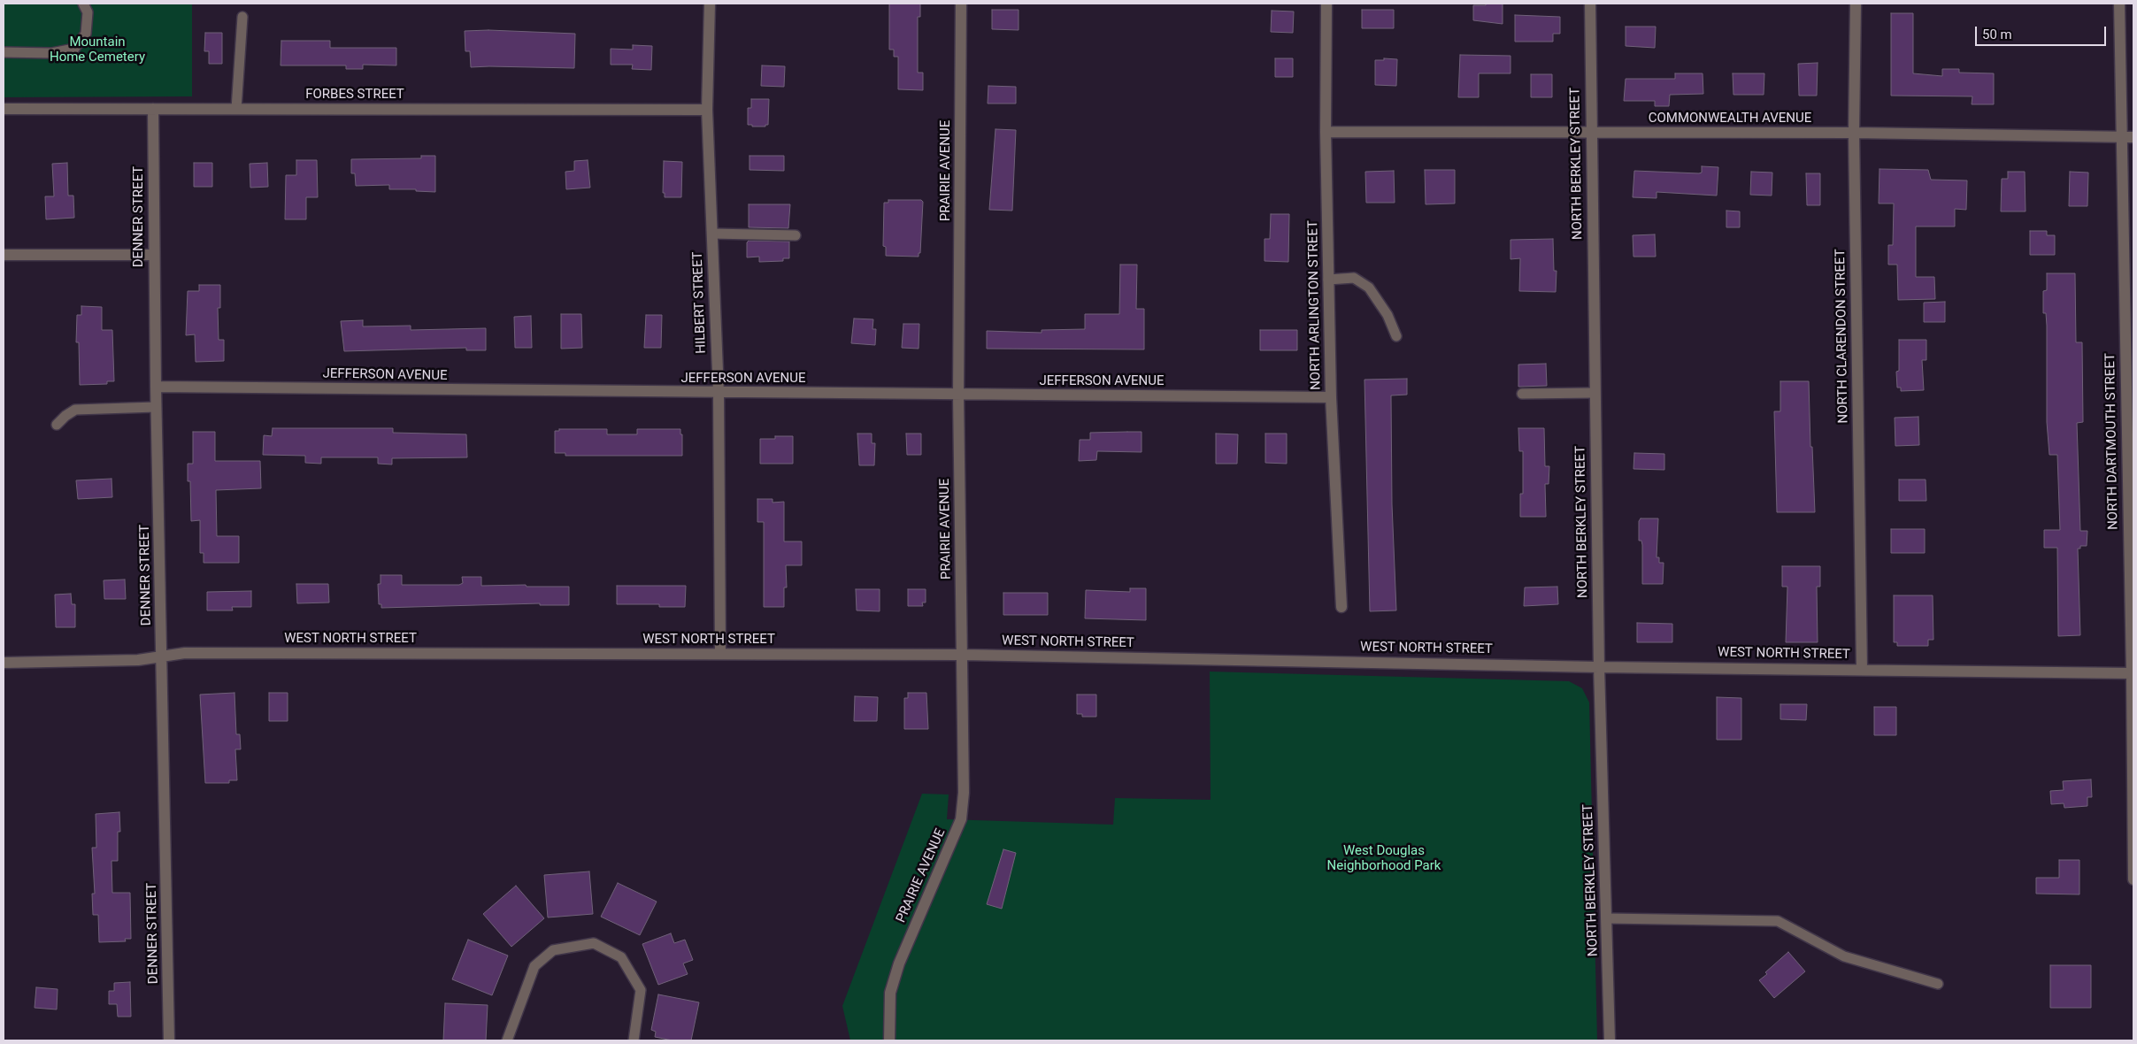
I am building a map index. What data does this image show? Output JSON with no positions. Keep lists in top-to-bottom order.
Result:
{
  "streets": {
    "street": [
      "FORBES STREET",
      "COMMONWEALTH AVENUE",
      "NORTH BERKLEY STREET",
      "PRAIRIE AVENUE",
      "DENNER STREET",
      "HILBERT STREET",
      "NORTH ARLINGTON STREET",
      "NORTH CLARENDON STREET",
      "JEFFERSON AVENUE",
      "NORTH DARTMOUTH STREET",
      "WEST NORTH STREET"
    ]
  },
  "crossings": [
    ["FORBES STREET", "DENNER STREET"],
    ["FORBES STREET", "HILBERT STREET"],
    ["COMMONWEALTH AVENUE", "NORTH BERKLEY STREET"],
    ["COMMONWEALTH AVENUE", "NORTH ARLINGTON STREET"],
    ["COMMONWEALTH AVENUE", "NORTH CLARENDON STREET"],
    ["COMMONWEALTH AVENUE", "NORTH DARTMOUTH STREET"],
    ["NORTH BERKLEY STREET", "WEST NORTH STREET"],
    ["PRAIRIE AVENUE", "JEFFERSON AVENUE"],
    ["PRAIRIE AVENUE", "WEST NORTH STREET"],
    ["DENNER STREET", "JEFFERSON AVENUE"],
    ["DENNER STREET", "WEST NORTH STREET"],
    ["HILBERT STREET", "JEFFERSON AVENUE"],
    ["HILBERT STREET", "WEST NORTH STREET"],
    ["NORTH ARLINGTON STREET", "JEFFERSON AVENUE"],
    ["NORTH CLARENDON STREET", "WEST NORTH STREET"],
    ["NORTH DARTMOUTH STREET", "WEST NORTH STREET"]
  ],
  "parks": ["Mountain Home Cemetery", "West Douglas Neighborhood Park"],
  "scale_bar": "50 m"
}
